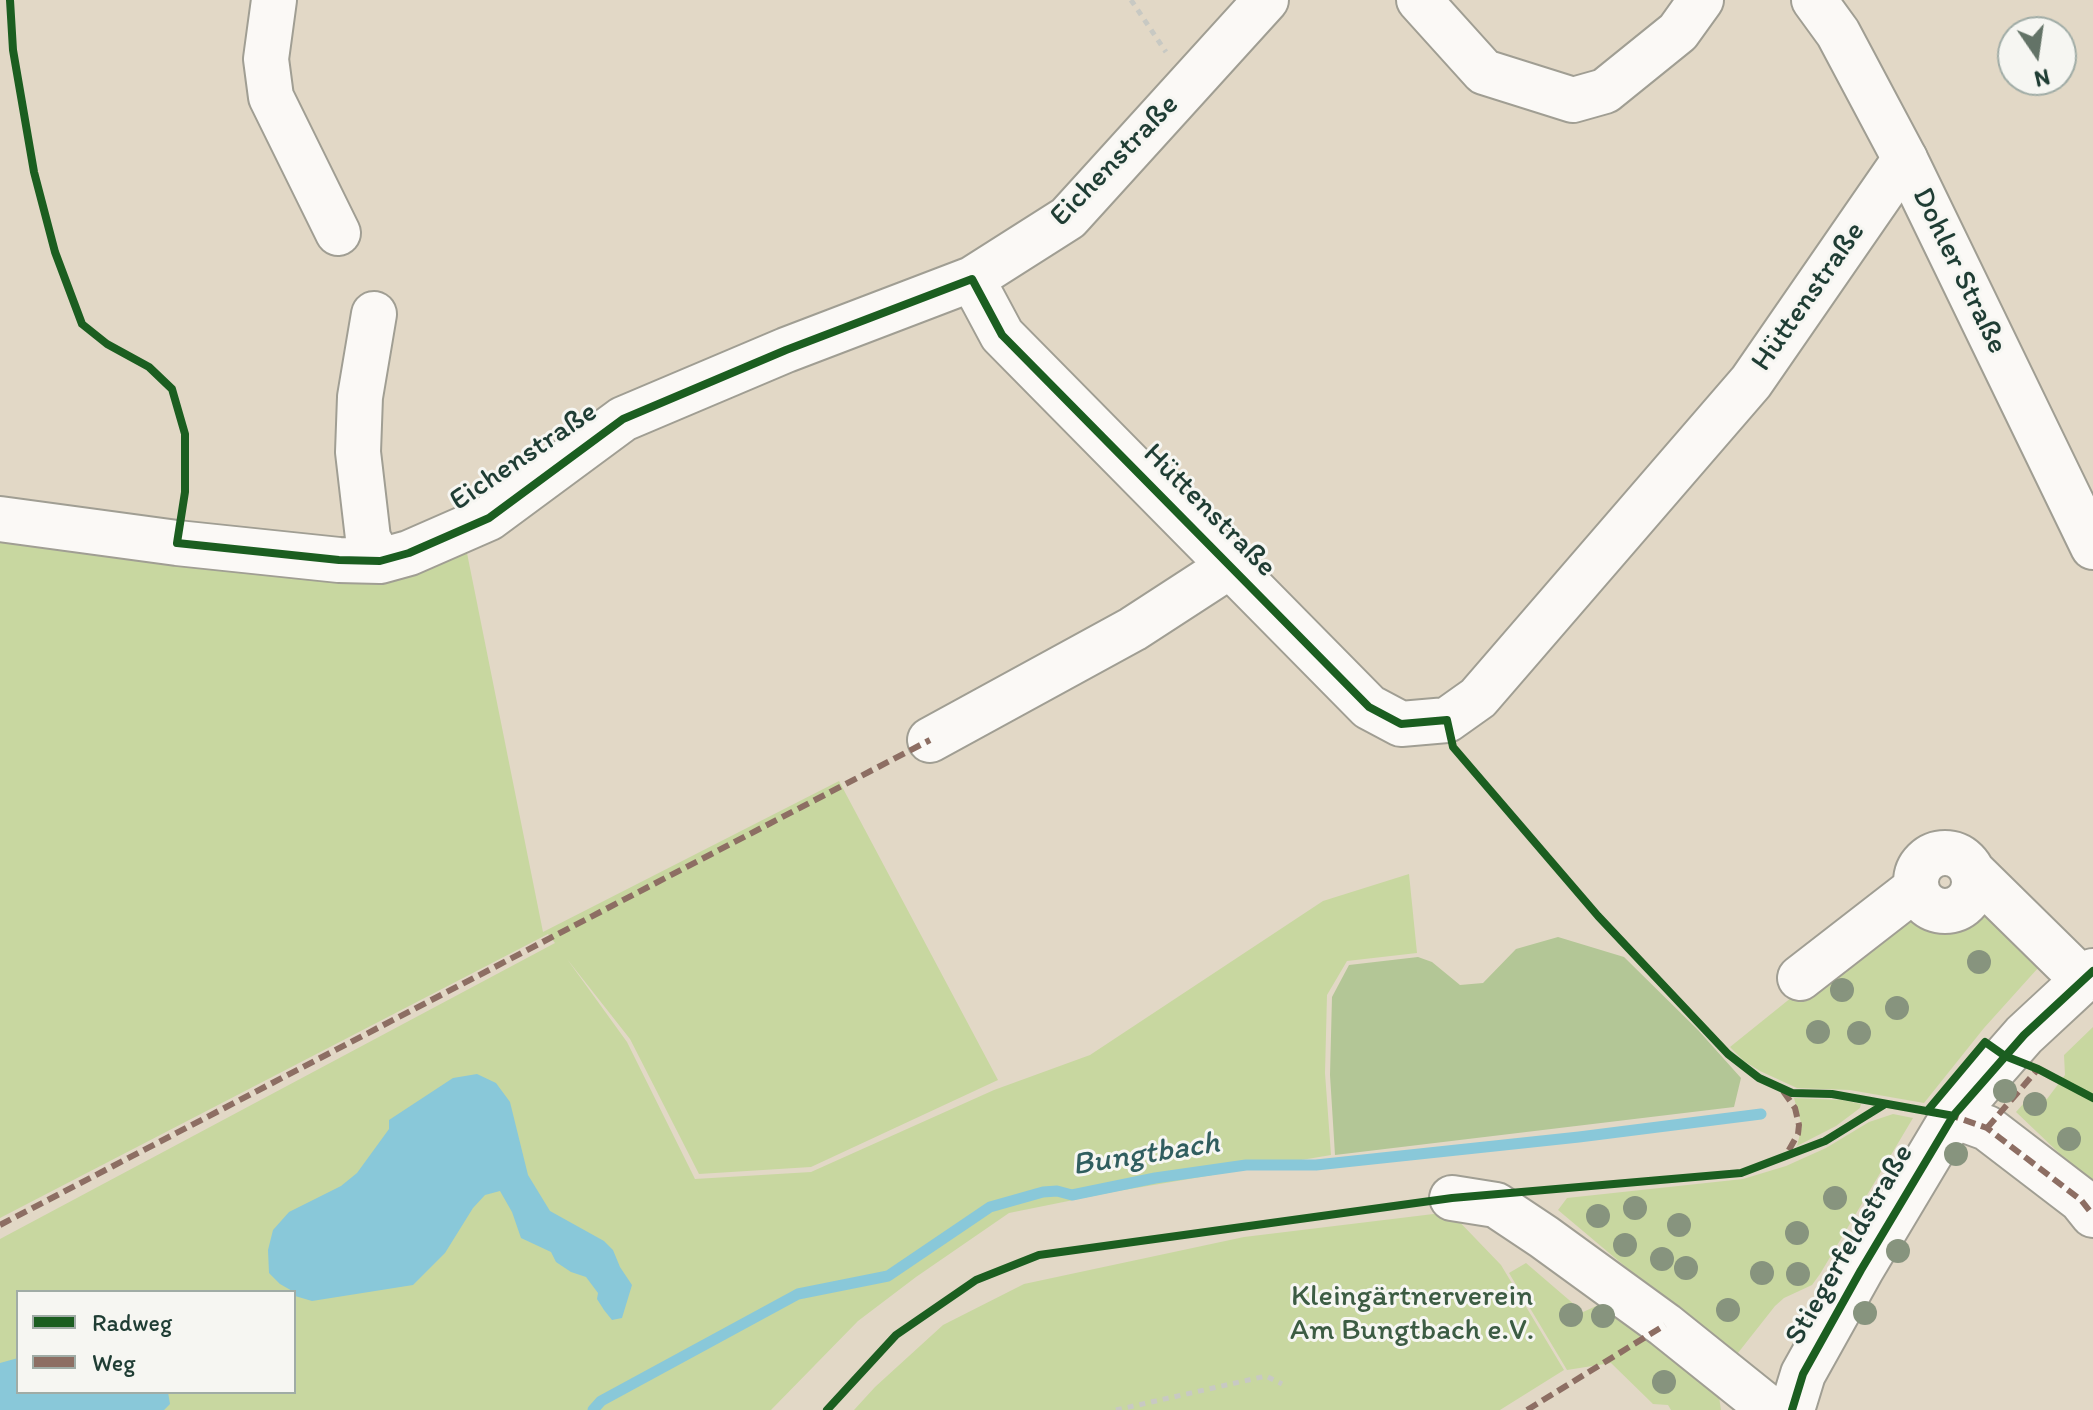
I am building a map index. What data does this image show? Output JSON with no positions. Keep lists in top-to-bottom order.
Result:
{
  "streets": {
    "street": [
      "Eichenstraße",
      "Dohler Straße",
      "Hüttenstraße",
      "Stiegerfeldstraße"
    ]
  },
  "crossings": [
    ["Eichenstraße", "Hüttenstraße"],
    ["Dohler Straße", "Hüttenstraße"]
  ],
  "water": ["Bungtbach"],
  "parks": ["Kleingärtnerverein Am Bungtbach e.V."],
  "legend": ["Radweg", "Weg"],
  "north": "bottom"
}
